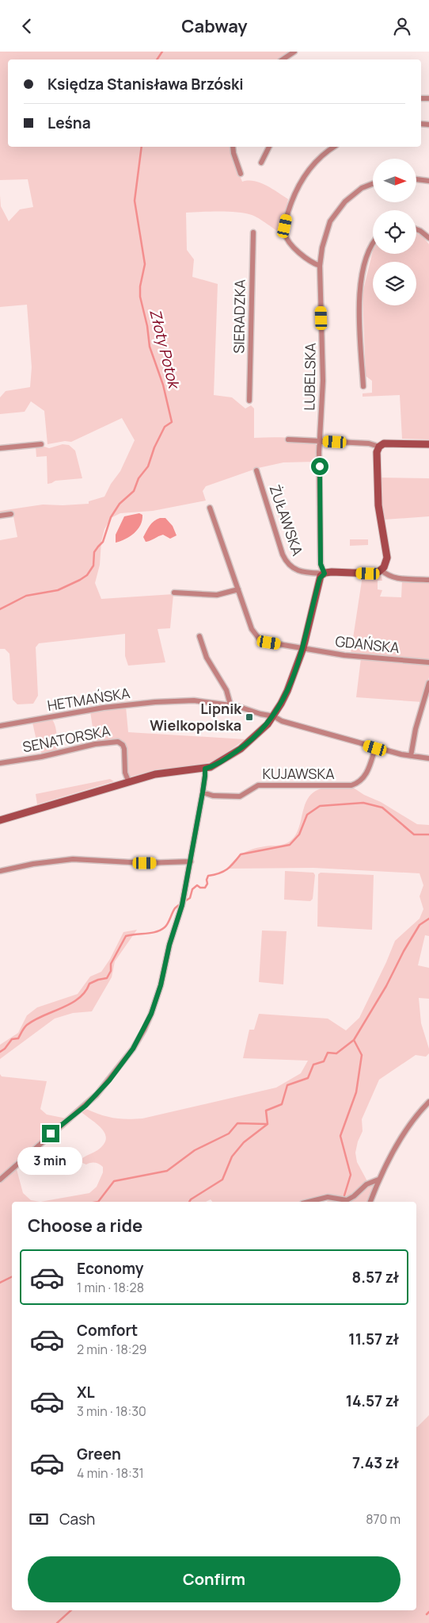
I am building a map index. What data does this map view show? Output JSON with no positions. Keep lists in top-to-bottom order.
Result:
{
  "streets": {
    "street": [
      "SIERADZKA",
      "LUBELSKA",
      "ŻUŁAWSKA",
      "GDAŃSKA",
      "HETMAŃSKA",
      "SENATORSKA",
      "KUJAWSKA"
    ]
  },
  "crossings": [
    ["LUBELSKA", "ŻUŁAWSKA"],
    ["HETMAŃSKA", "KUJAWSKA"]
  ],
  "water": ["Złoty Potok"],
  "places": {
    "transit": ["Lipnik Wielkopolska"]
  },
  "north": "right",
  "page": {
    "header": "Cabway",
    "banner": ["Księdza Stanisława Brzóski", "Leśna"],
    "bubble": "3 min",
    "heading": "Choose a ride",
    "list": [
      {
        "name": "Economy",
        "note": "1 min · 18:28",
        "value": "8.57 zł"
      },
      {
        "name": "Comfort",
        "note": "2 min · 18:29",
        "value": "11.57 zł"
      },
      {
        "name": "XL",
        "note": "3 min · 18:30",
        "value": "14.57 zł"
      },
      {
        "name": "Green",
        "note": "4 min · 18:31",
        "value": "7.43 zł"
      }
    ],
    "pay": ["Cash", "870 m"],
    "buttons": "Confirm"
  }
}
